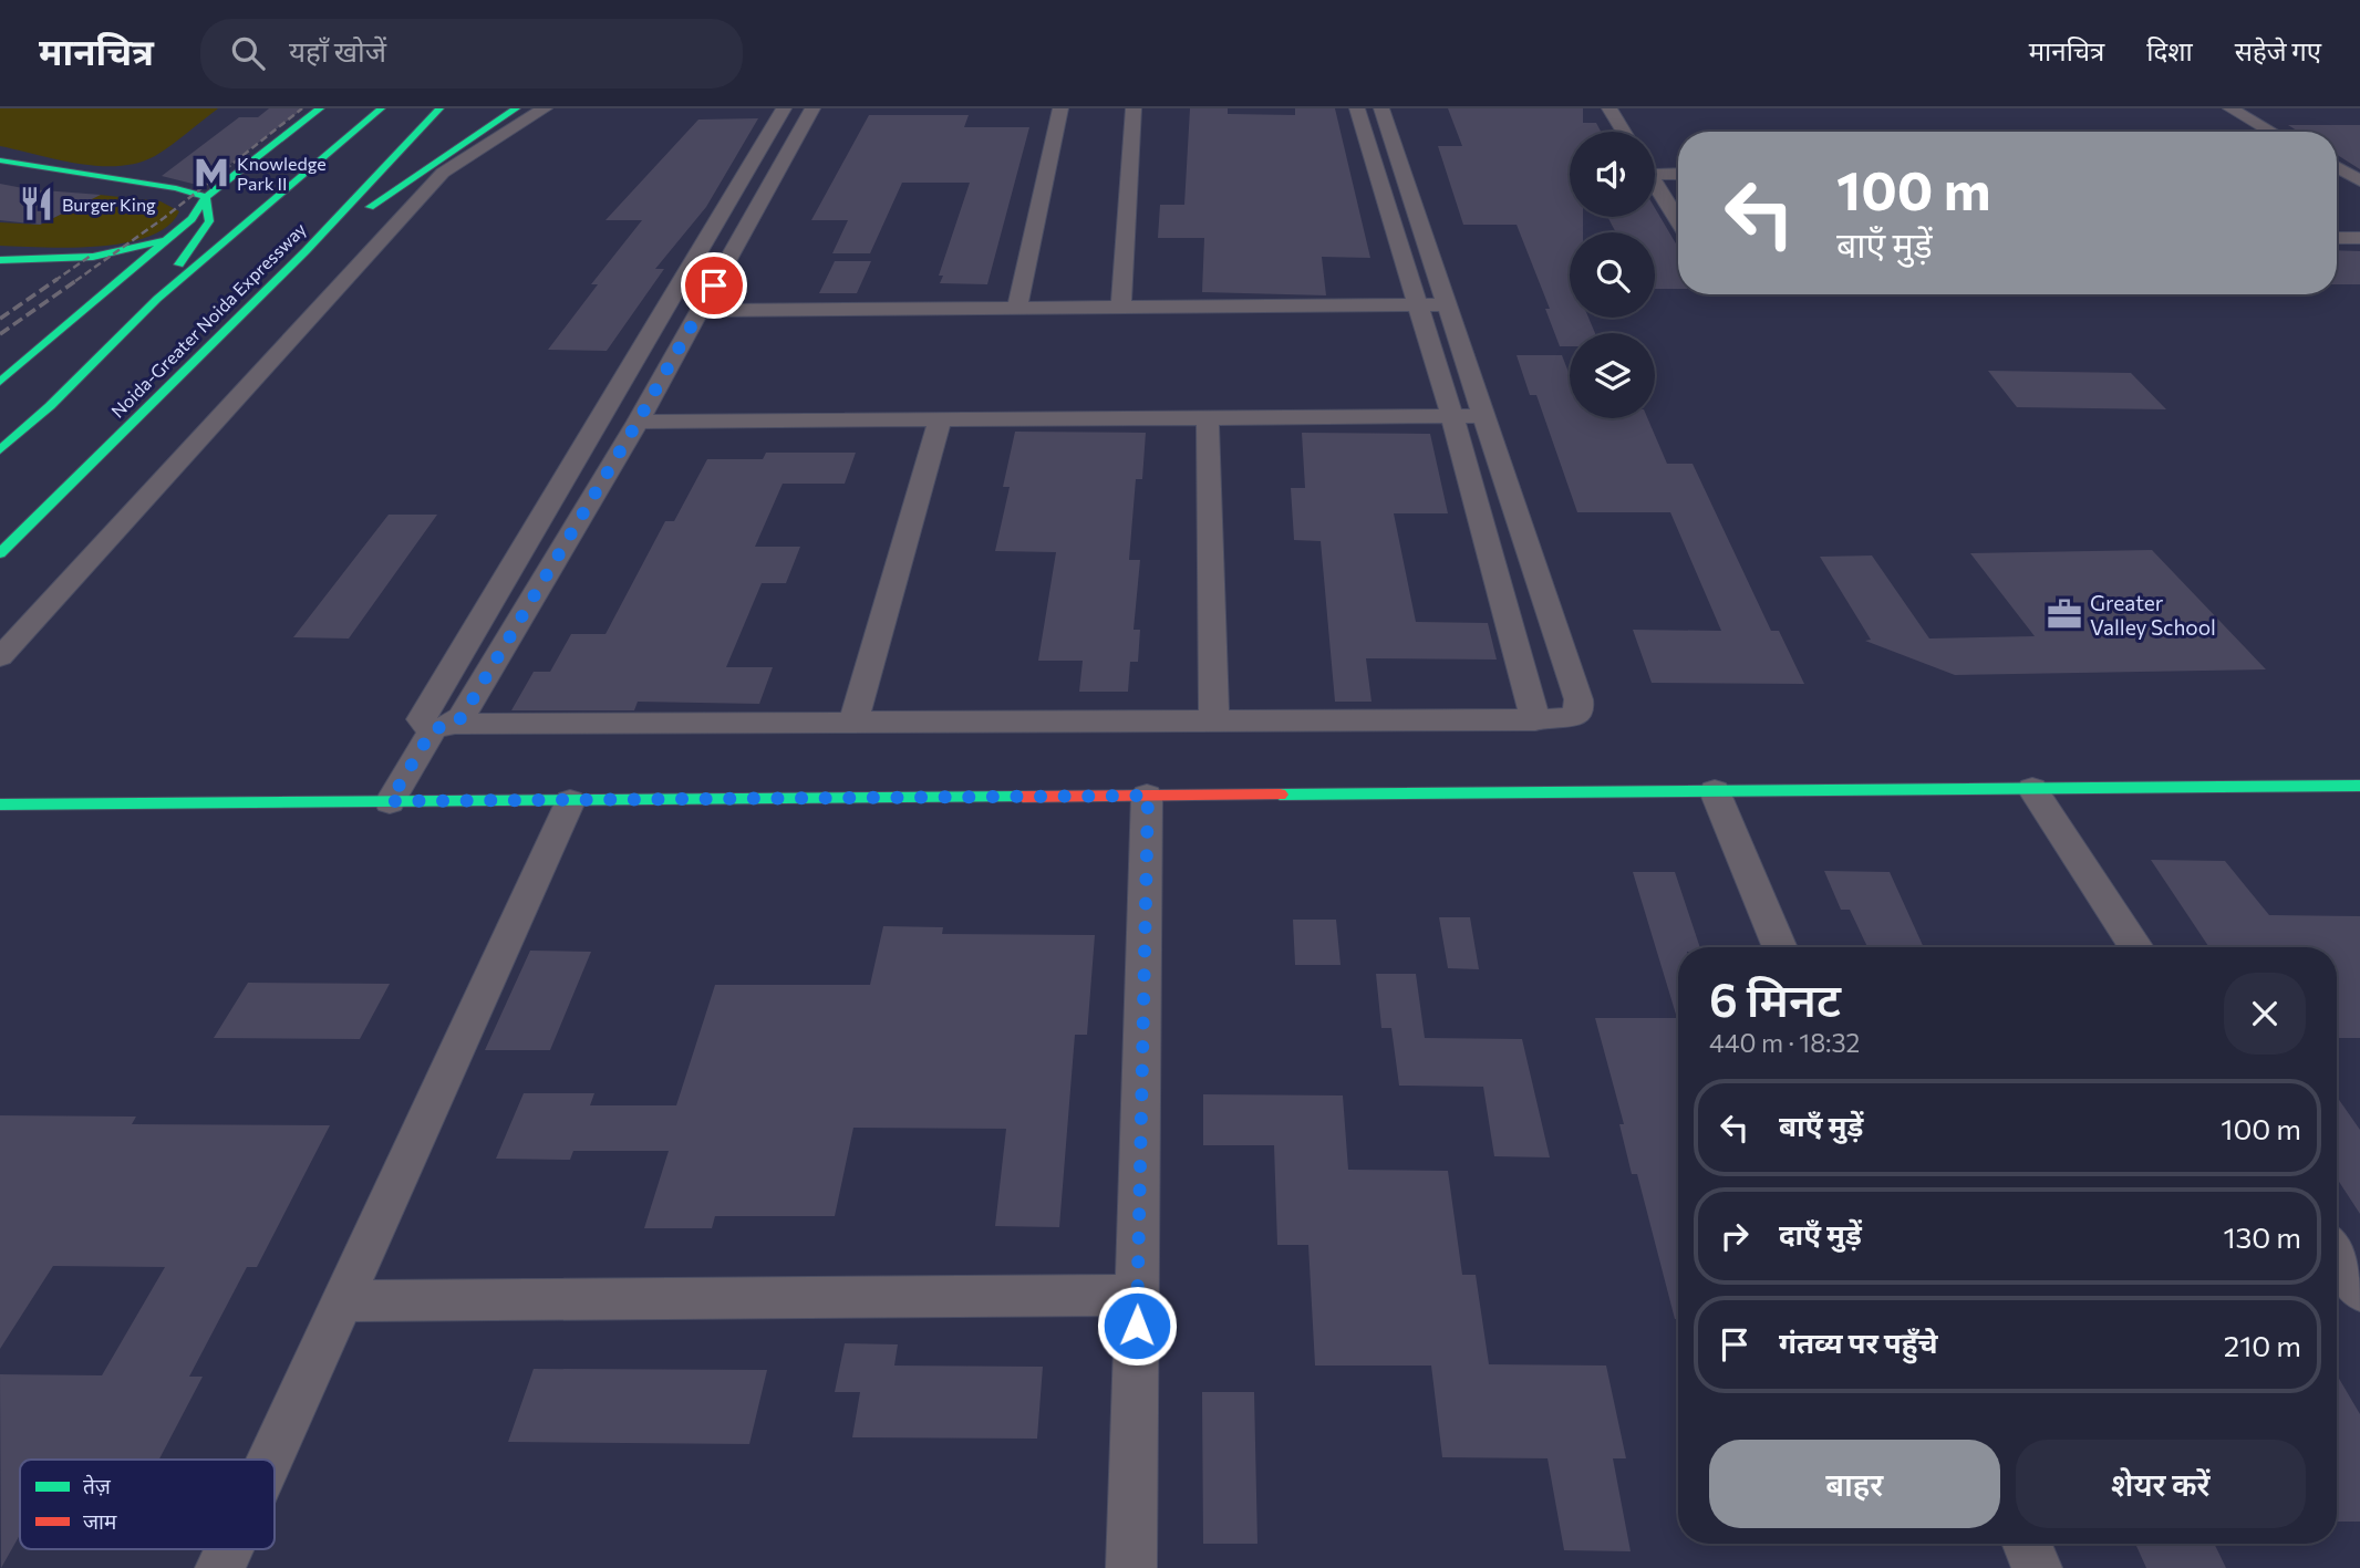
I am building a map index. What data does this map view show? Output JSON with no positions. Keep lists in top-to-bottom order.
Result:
{
  "streets": {
    "main road": ["Noida-Greater Noida Expressway"]
  },
  "places": {
    "metro station": ["Knowledge Park II"],
    "restaurant": ["Burger King"],
    "office": ["Greater Valley School"]
  },
  "legend": ["तेज़", "जाम"],
  "page": {
    "header": "मानचित्र",
    "search": "यहाँ खोजें",
    "nav": ["मानचित्र", "दिशा", "सहेजे गए"],
    "turn": ["100 m", "बाएँ मुड़ें"],
    "heading": ["6 मिनट", "440 m · 18:32"],
    "list": [
      {
        "name": "बाएँ मुड़ें",
        "value": "100 m"
      },
      {
        "name": "दाएँ मुड़ें",
        "value": "130 m"
      },
      {
        "name": "गंतव्य पर पहुँचे",
        "value": "210 m"
      }
    ],
    "buttons": ["बाहर", "शेयर करें"]
  }
}
